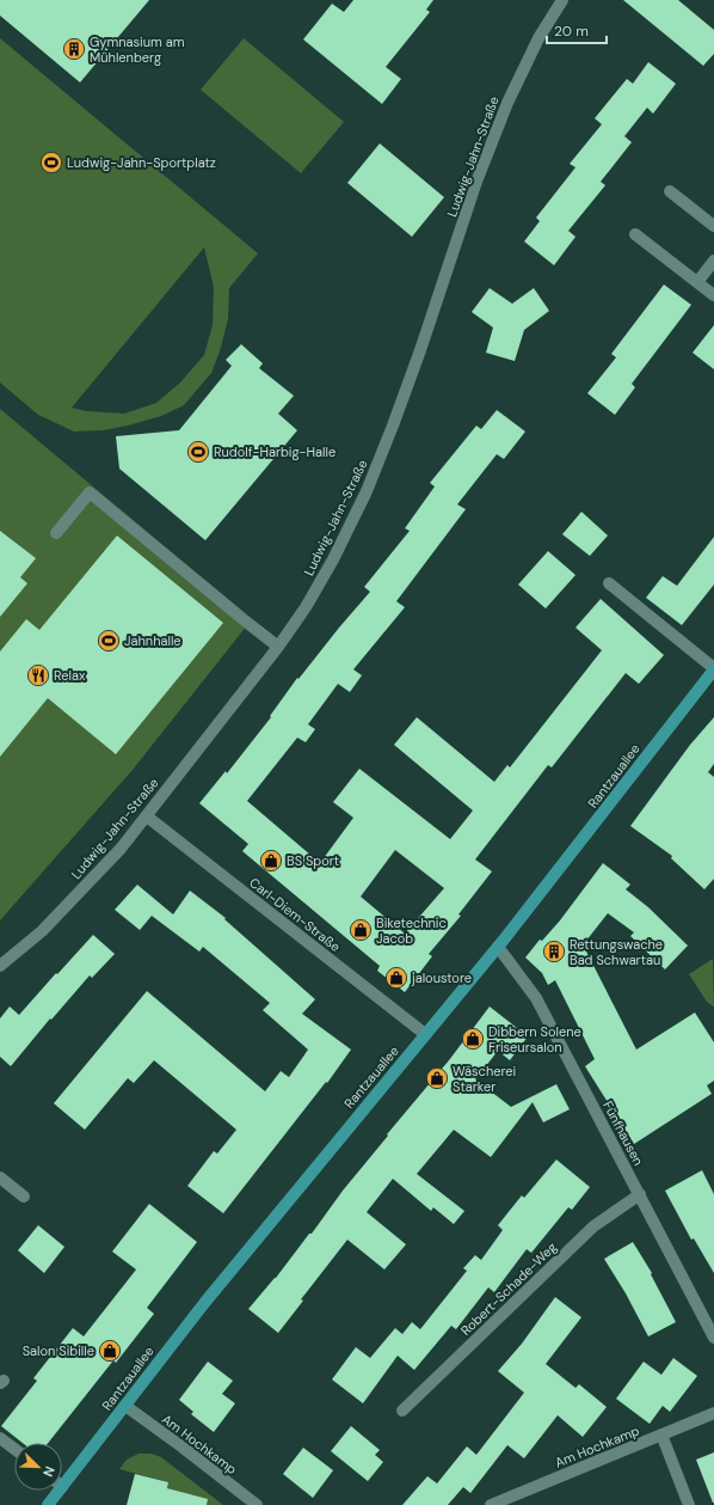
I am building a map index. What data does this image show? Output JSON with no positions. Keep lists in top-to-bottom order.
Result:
{
  "streets": {
    "main road": ["Rantzauallee"],
    "street": [
      "Ludwig-Jahn-Straße",
      "Carl-Diem-Straße",
      "Fünfhausen",
      "Robert-Schade-Weg",
      "Am Hochkamp"
    ]
  },
  "crossings": [
    ["Ludwig-Jahn-Straße", "Carl-Diem-Straße"],
    ["Rantzauallee", "Carl-Diem-Straße"],
    ["Rantzauallee", "Fünfhausen"],
    ["Rantzauallee", "Am Hochkamp"],
    ["Fünfhausen", "Robert-Schade-Weg"]
  ],
  "places": {
    "building": ["Gymnasium am Mühlenberg", "Rettungswache Bad Schwartau"],
    "sports": ["Ludwig-Jahn-Sportplatz", "Rudolf-Harbig-Halle", "Jahnhalle"],
    "restaurant": ["Relax"],
    "shop": [
      "BS Sport",
      "Biketechnic Jacob",
      "jaloustore",
      "Dibbern Solene Friseursalon",
      "Wäscherei Starker",
      "Salon Sibille"
    ]
  },
  "scale_bar": "20 m",
  "north": "bottom right"
}
